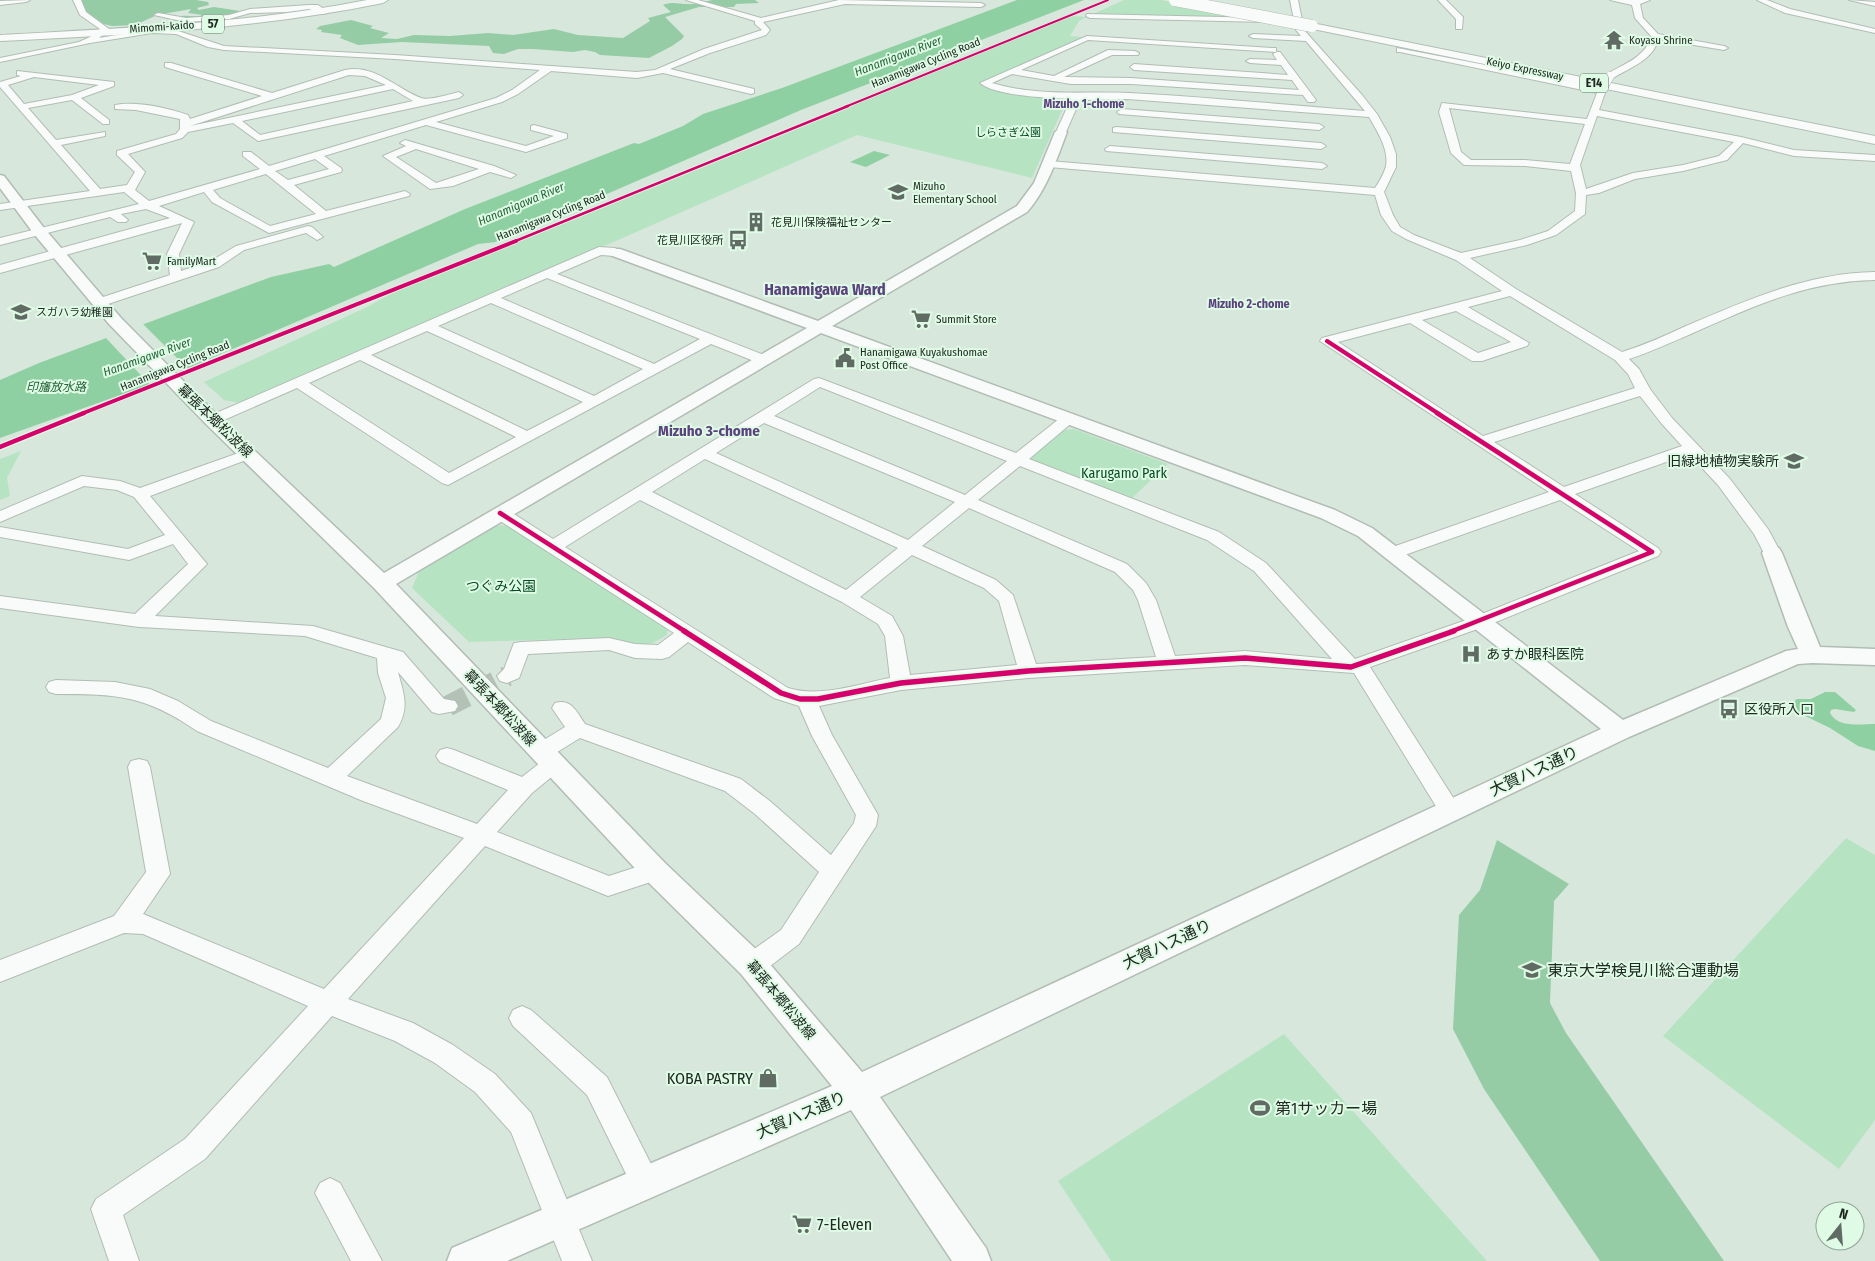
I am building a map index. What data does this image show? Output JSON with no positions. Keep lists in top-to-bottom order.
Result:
{
  "streets": {
    "main road": [
      "57",
      "Mimomi-kaido",
      "Keiyo Expressway",
      "E14"
    ],
    "street": ["幕張本郷松波線", "大賀ハス通り"],
    "cycle path": ["Hanamigawa Cycling Road"]
  },
  "crossings": [
    ["幕張本郷松波線", "大賀ハス通り"]
  ],
  "districts": [
    "Mizuho 1-chome",
    "Hanamigawa Ward",
    "Mizuho 2-chome",
    "Mizuho 3-chome"
  ],
  "water": ["Hanamigawa River", "印旛放水路"],
  "parks": ["しらさぎ公園", "Karugamo Park", "つぐみ公園"],
  "places": {
    "temple": ["Koyasu Shrine"],
    "school or university": [
      "Mizuho Elementary School",
      "スガハラ幼稚園",
      "旧緑地植物実験所",
      "東京大学検見川総合運動場"
    ],
    "building": ["花見川保険福祉センター"],
    "bus stop": ["花見川区役所", "区役所入口"],
    "supermarket": ["FamilyMart", "Summit Store", "7-Eleven"],
    "public building": ["Hanamigawa Kuyakushomae Post Office"],
    "hospital": ["あすか眼科医院"],
    "shop": ["KOBA PASTRY"],
    "sports": ["第1サッカー場"]
  },
  "north": "top"
}
